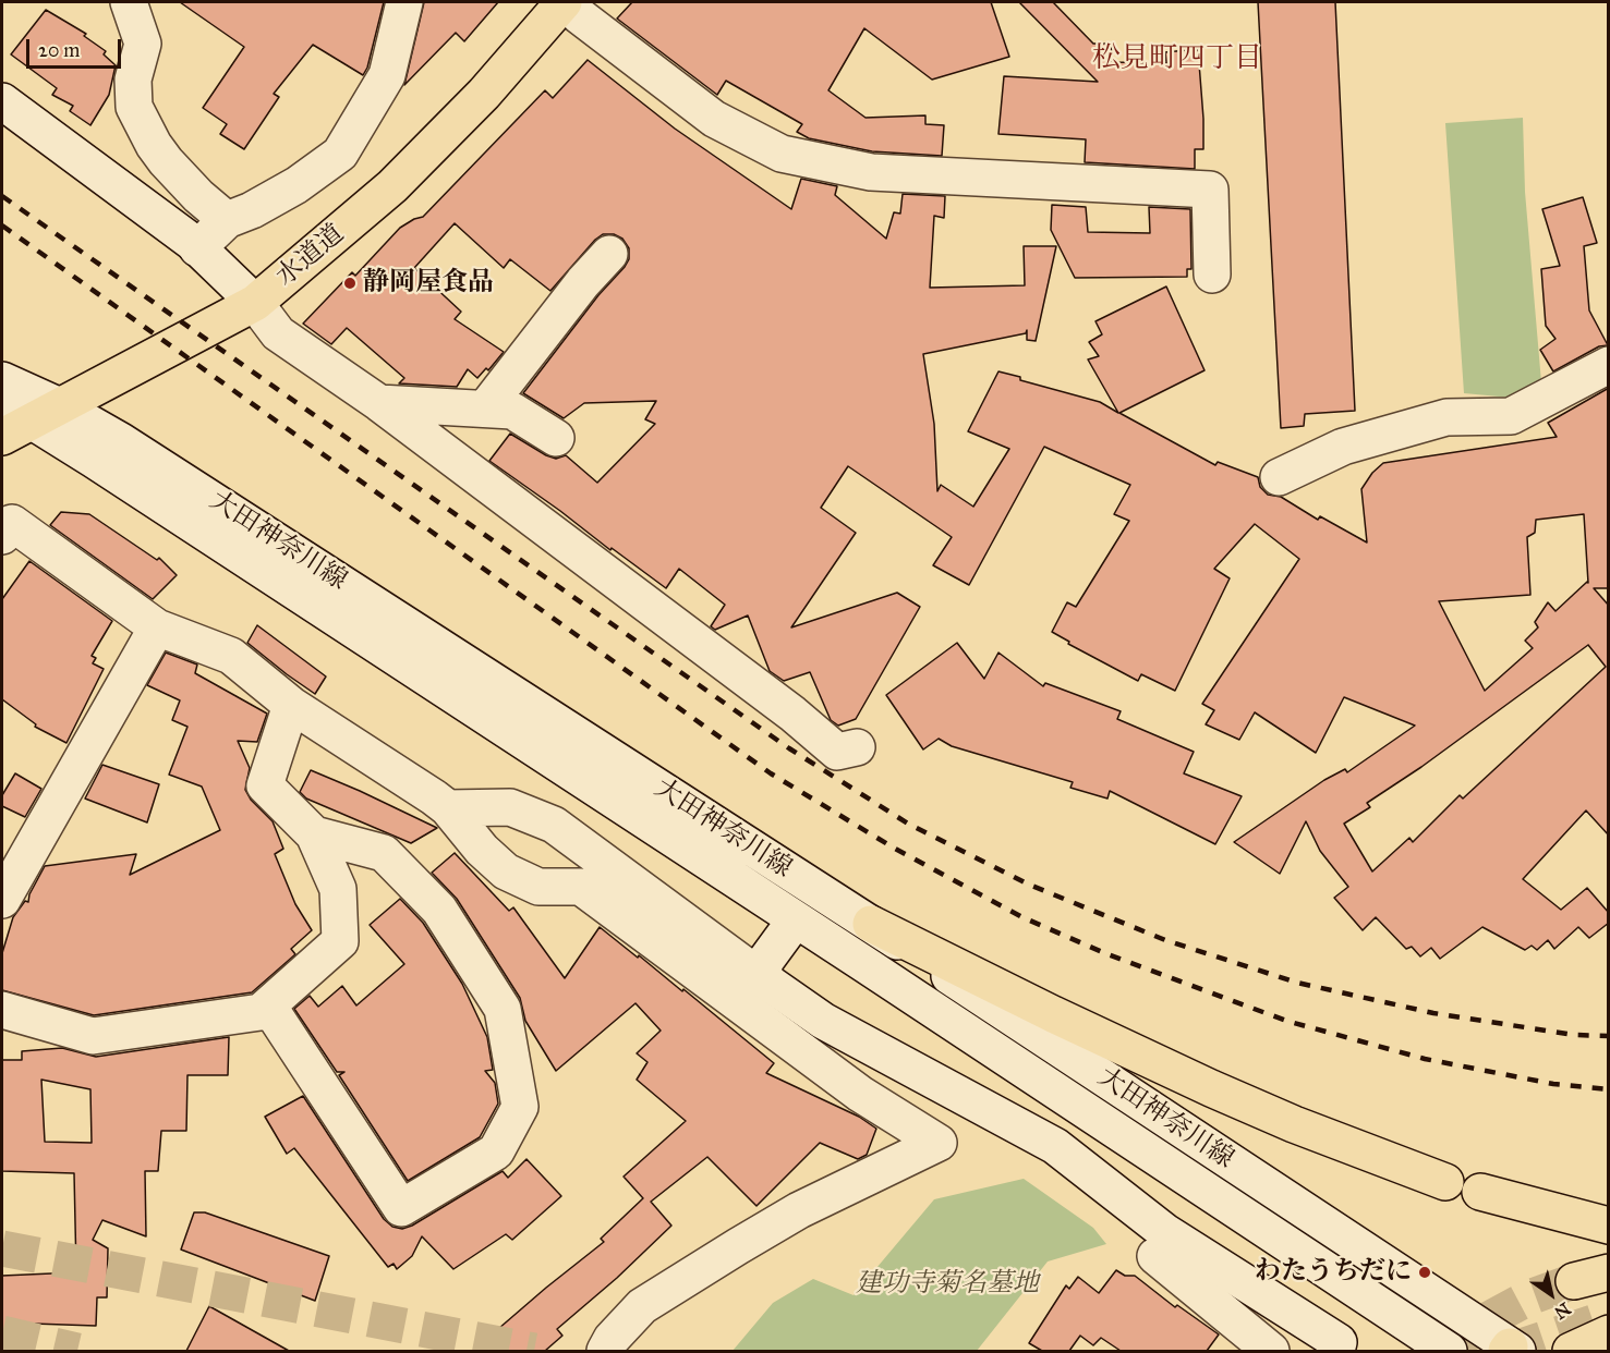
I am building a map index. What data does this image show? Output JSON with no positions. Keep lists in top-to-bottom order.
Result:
{
  "streets": {
    "main road": ["水道道"],
    "street": ["大田神奈川線"]
  },
  "crossings": [
    ["水道道", "大田神奈川線"]
  ],
  "districts": ["松見町四丁目"],
  "parks": ["建功寺菊名墓地"],
  "places": ["静岡屋食品", "わたうちだに"],
  "scale_bar": "20 m",
  "north": "bottom right"
}
